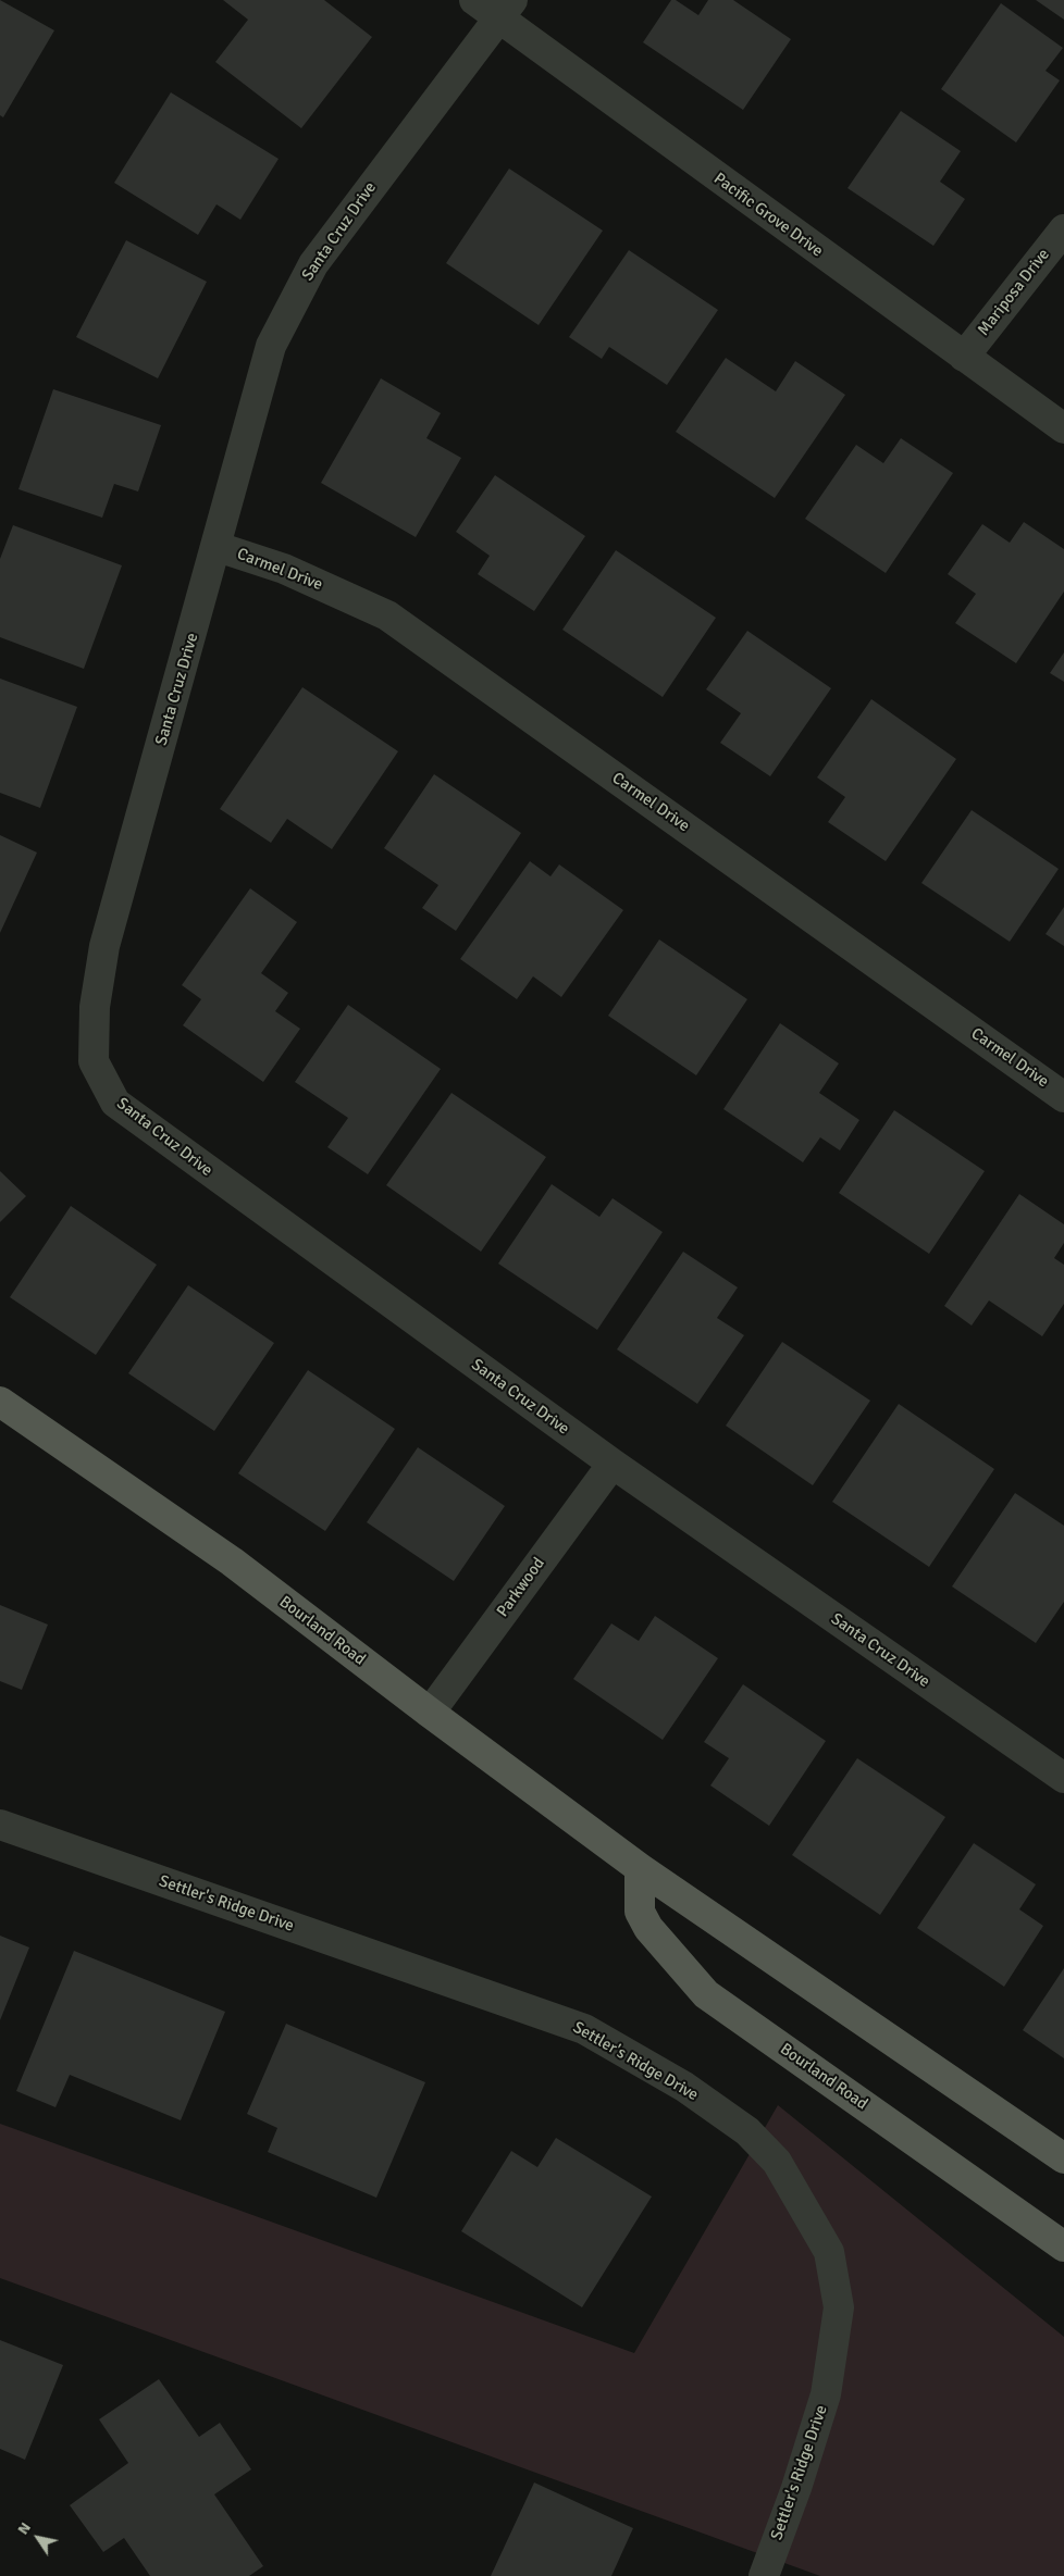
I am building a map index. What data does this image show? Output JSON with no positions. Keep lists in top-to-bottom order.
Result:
{
  "streets": {
    "main road": ["Bourland Road"],
    "street": [
      "Pacific Grove Drive",
      "Santa Cruz Drive",
      "Mariposa Drive",
      "Carmel Drive",
      "Parkwood",
      "Settler's Ridge Drive"
    ]
  },
  "crossings": [
    ["Pacific Grove Drive", "Santa Cruz Drive"],
    ["Pacific Grove Drive", "Mariposa Drive"],
    ["Santa Cruz Drive", "Carmel Drive"],
    ["Santa Cruz Drive", "Parkwood"],
    ["Parkwood", "Bourland Road"]
  ],
  "north": "top left"
}
